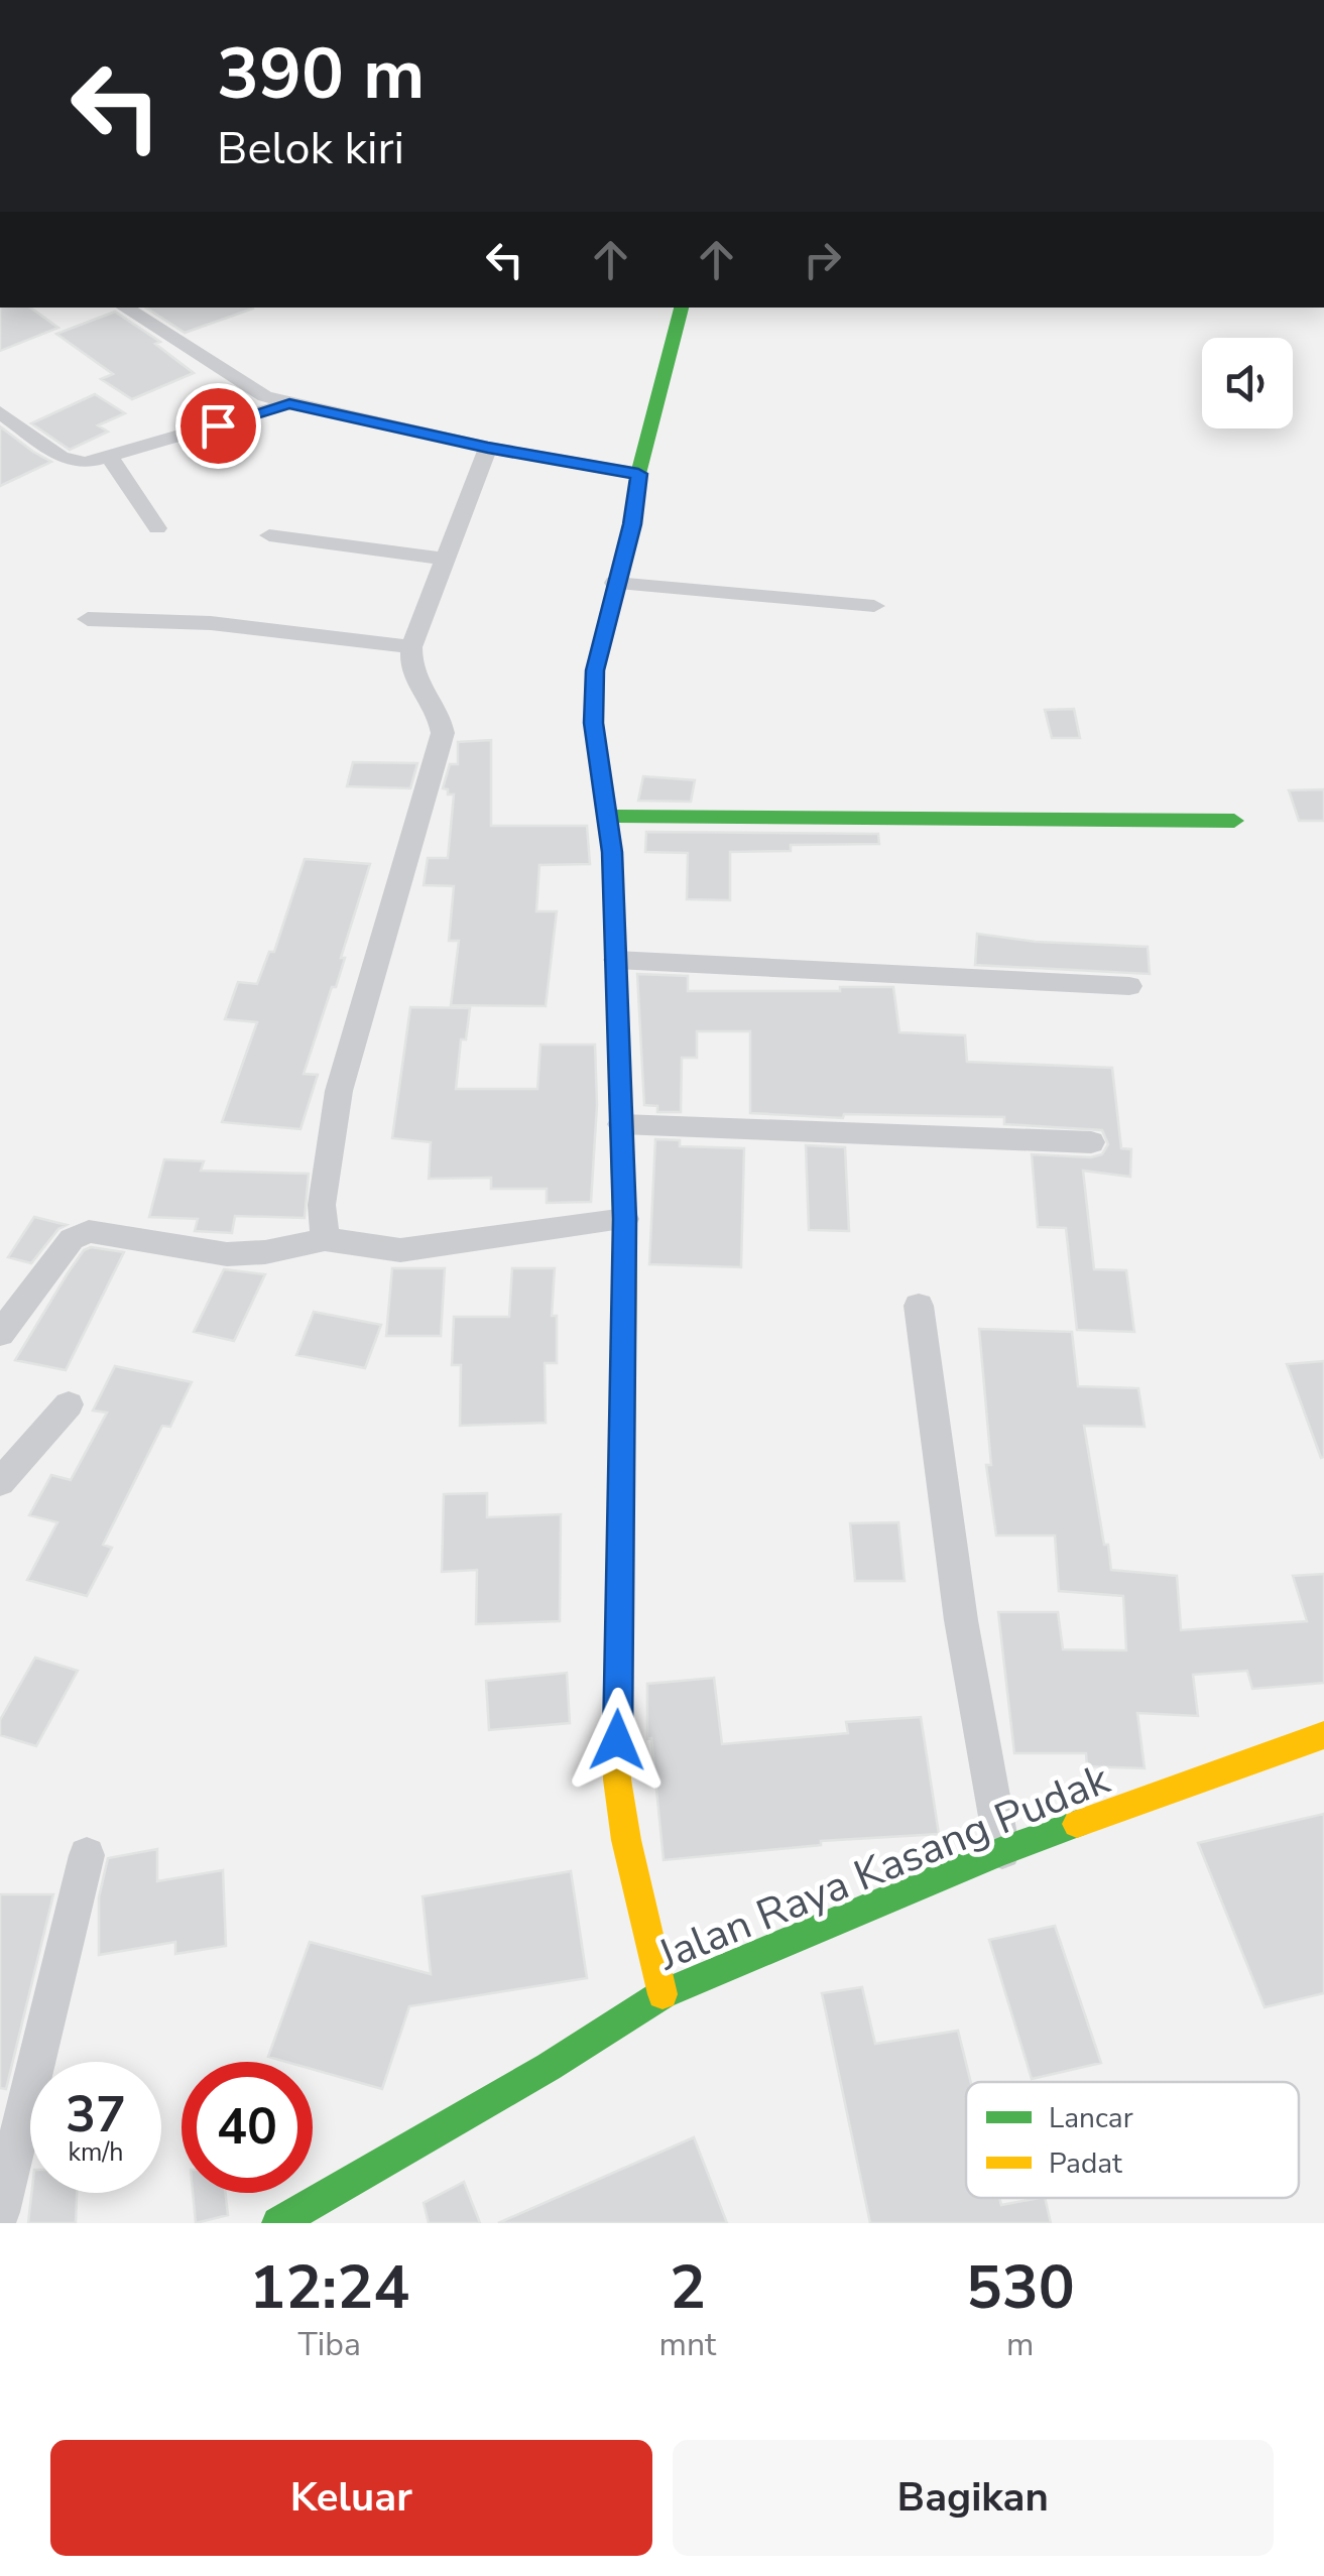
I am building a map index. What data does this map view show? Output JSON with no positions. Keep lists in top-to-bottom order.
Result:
{
  "streets": {
    "street": ["Jalan Raya Kasang Pudak"]
  },
  "legend": ["Lancar", "Padat"],
  "page": {
    "turn": ["390 m", "Belok kiri"],
    "speed": "37 km/h",
    "limit": "40",
    "eta": [
      "12:24",
      "Tiba",
      "2",
      "mnt",
      "530",
      "m"
    ],
    "buttons": ["Keluar", "Bagikan"]
  }
}
